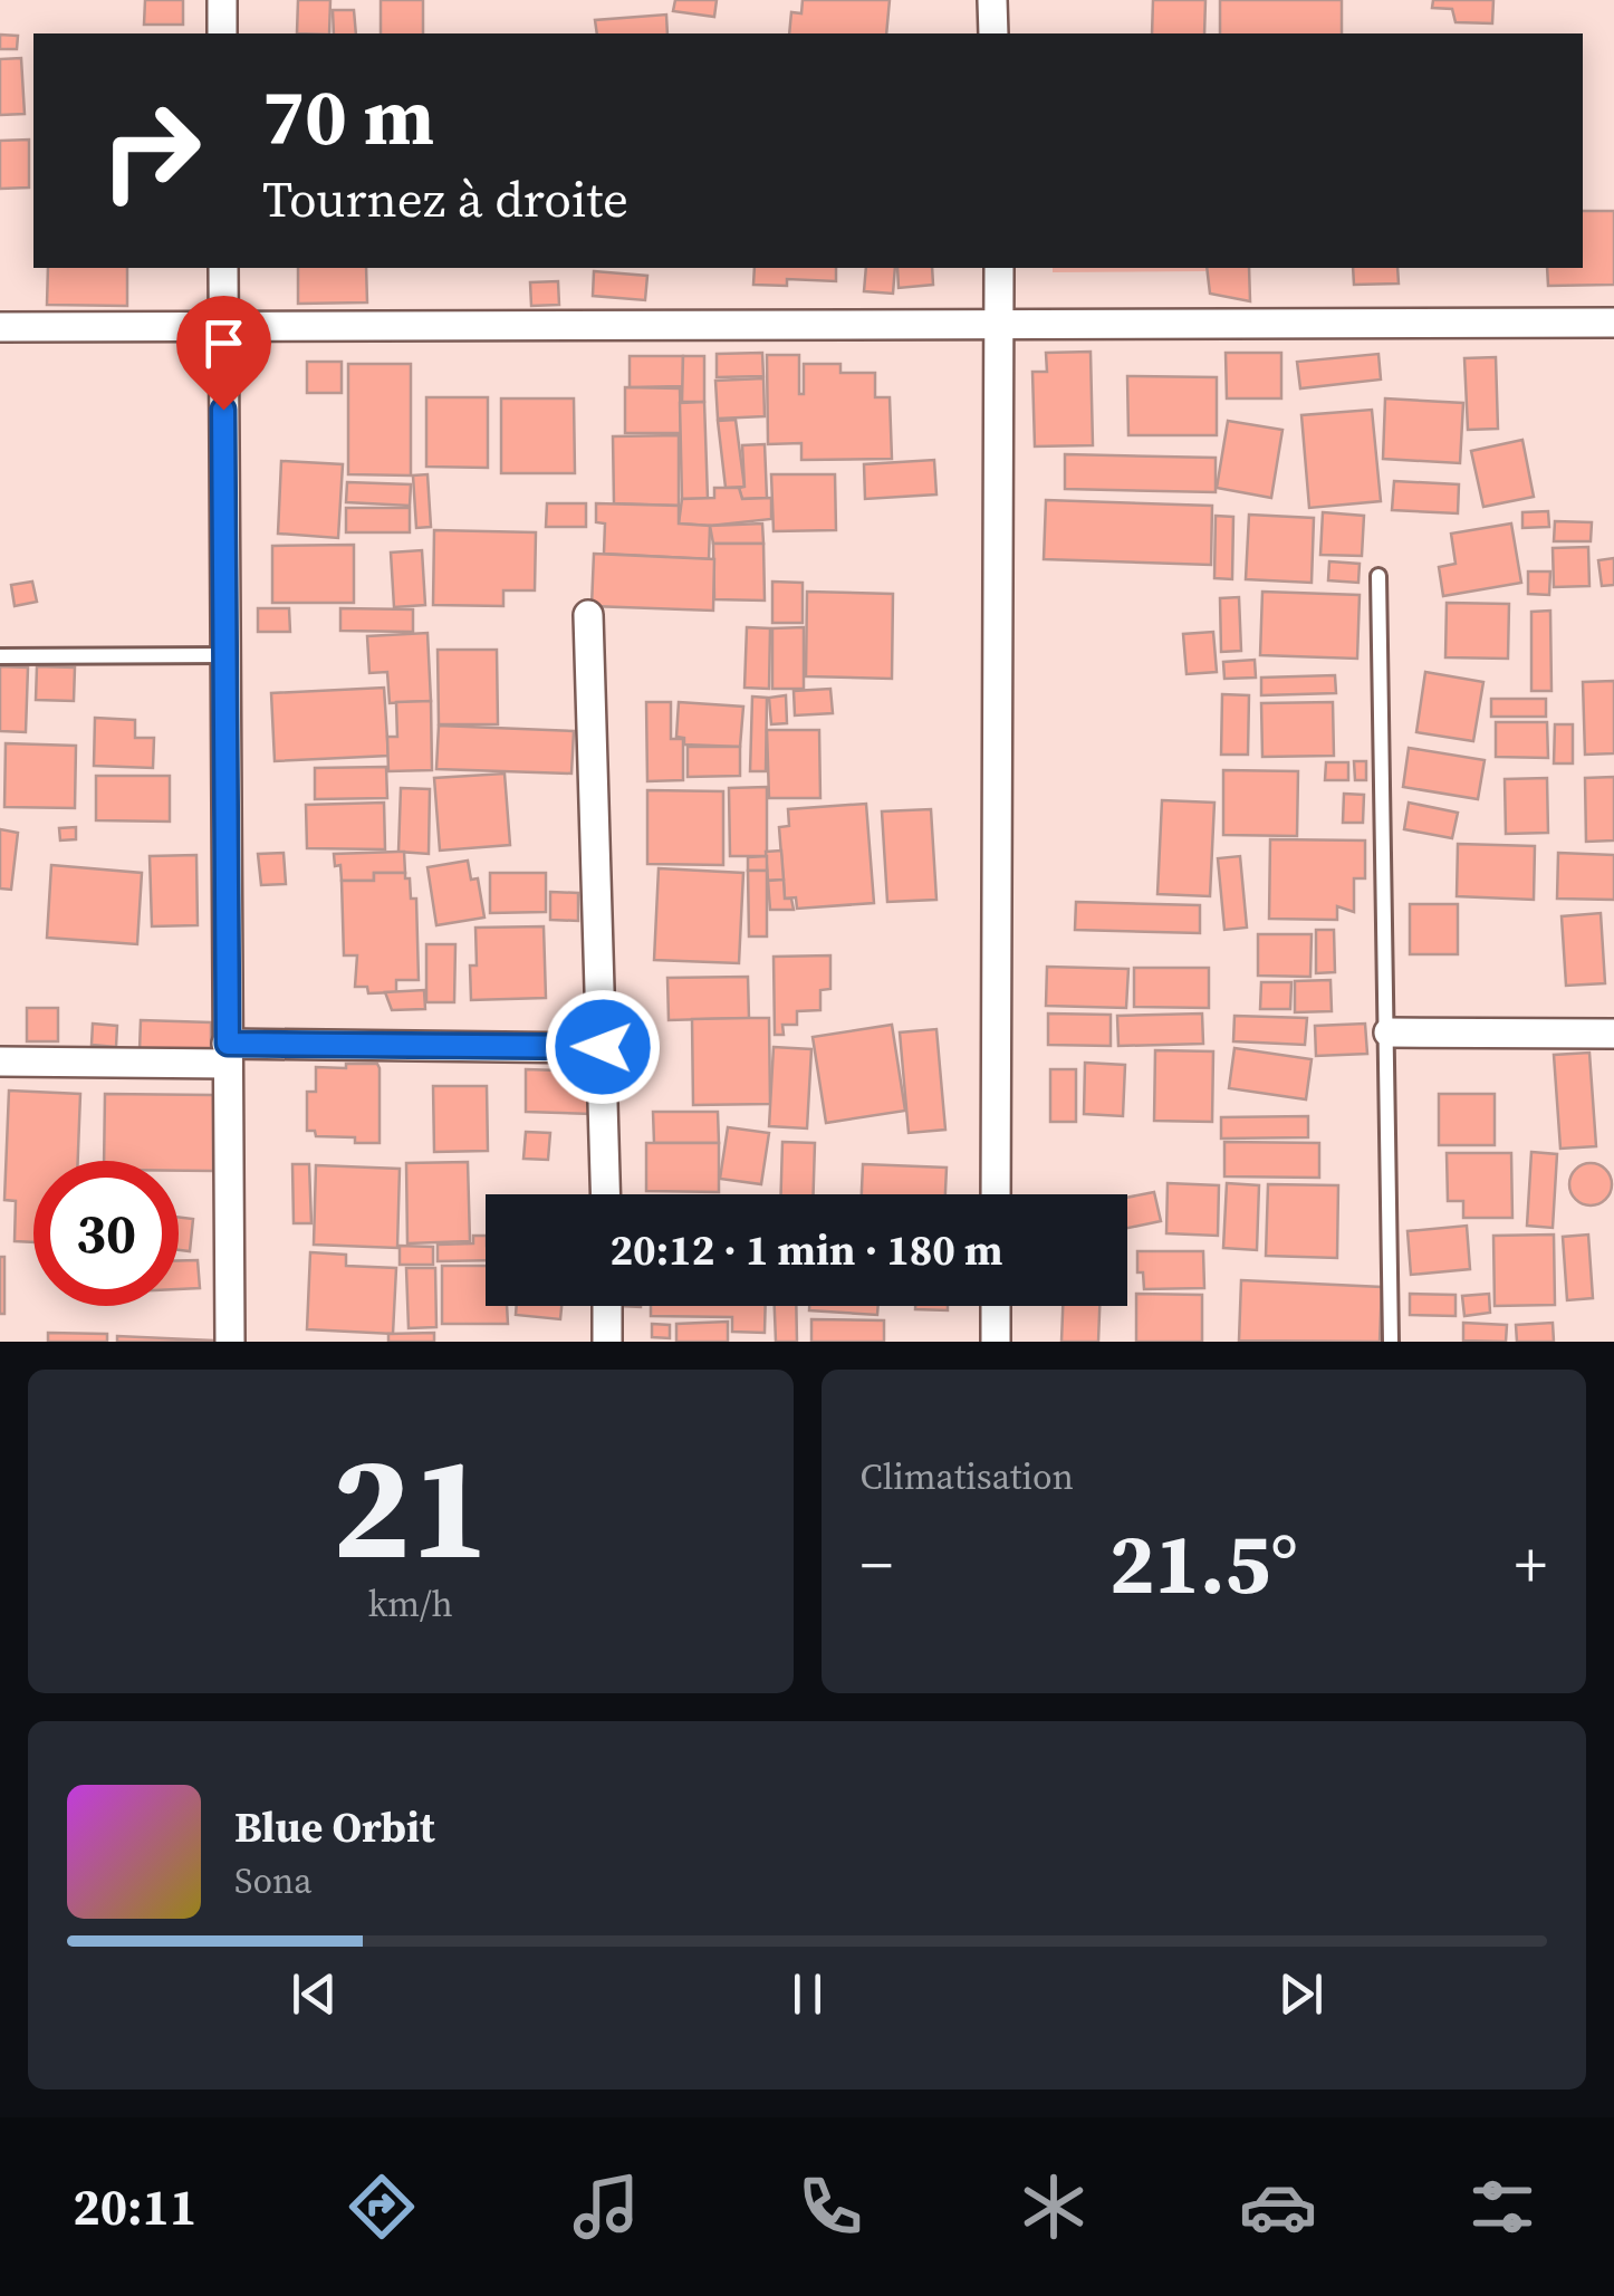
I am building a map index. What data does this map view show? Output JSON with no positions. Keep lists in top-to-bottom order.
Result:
{
  "page": {
    "turn": ["70 m", "Tournez à droite"],
    "limit": "30",
    "trip": "20:12 · 1 min · 180 m",
    "tile": [
      ["21", "km/h"],
      "Climatisation"
    ],
    "heat": ["−", "21.5°", "+"],
    "song": ["Blue Orbit", "Sona"],
    "tabs": "20:11"
  }
}
